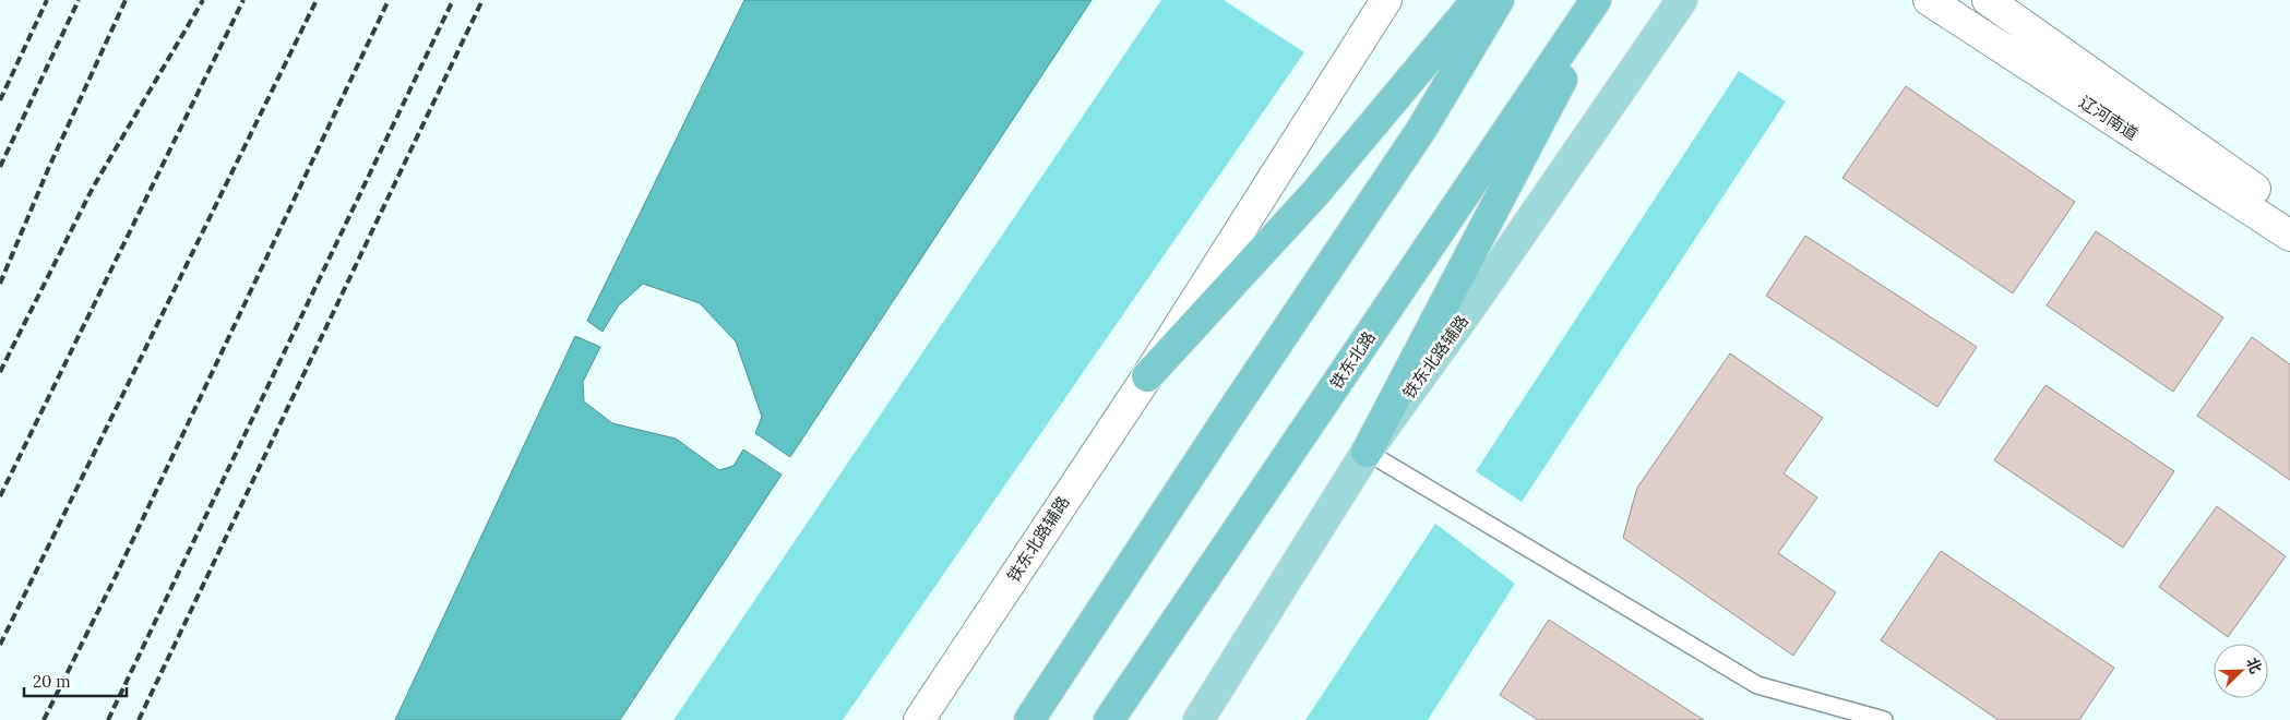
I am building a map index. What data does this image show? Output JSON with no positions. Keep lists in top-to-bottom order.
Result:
{
  "streets": {
    "highway": ["铁东北路"],
    "main road": ["铁东北路辅路"],
    "street": ["辽河南道"]
  },
  "scale_bar": "20 m",
  "north": "top right"
}
